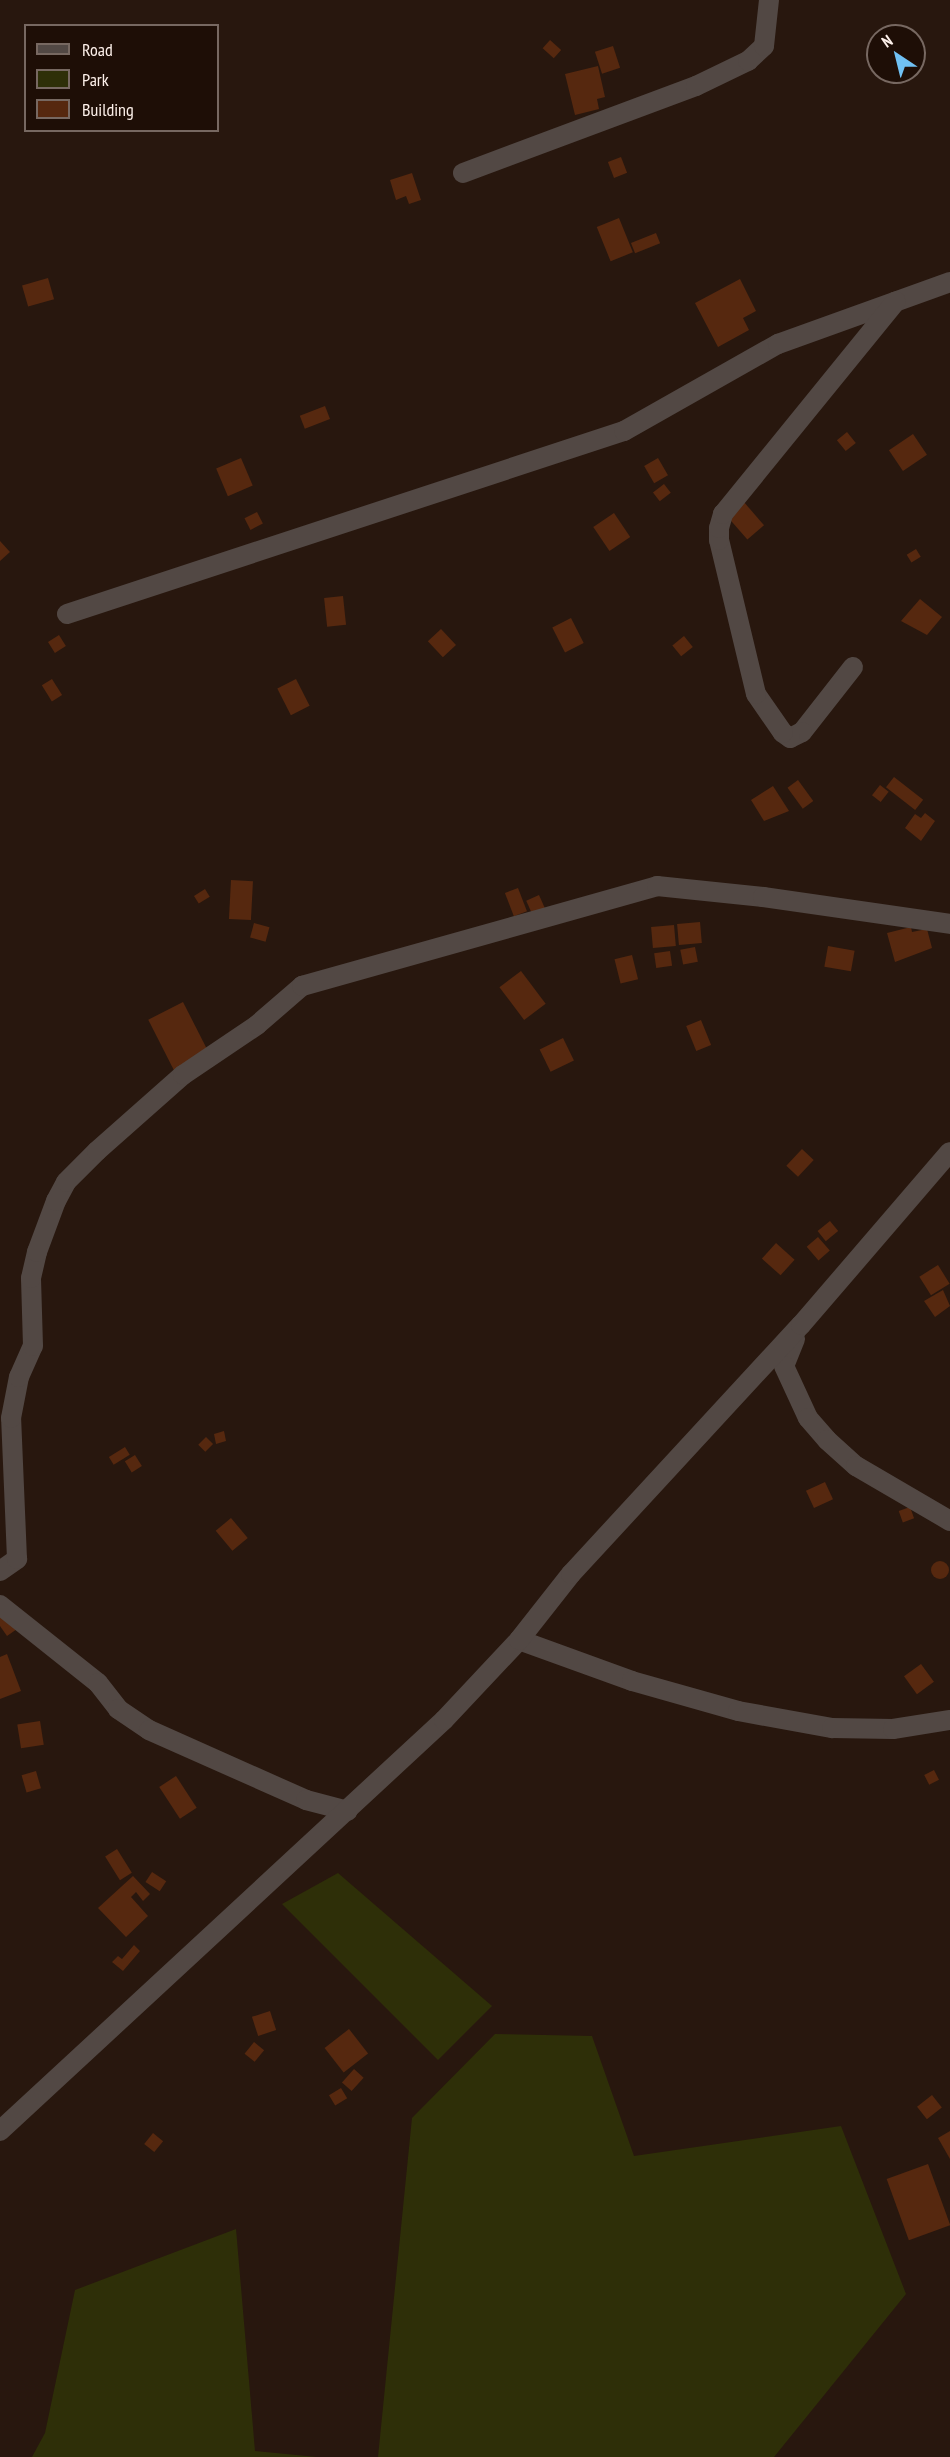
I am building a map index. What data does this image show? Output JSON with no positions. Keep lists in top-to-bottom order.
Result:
{
  "legend": ["Road", "Park", "Building"],
  "north": "top left"
}
